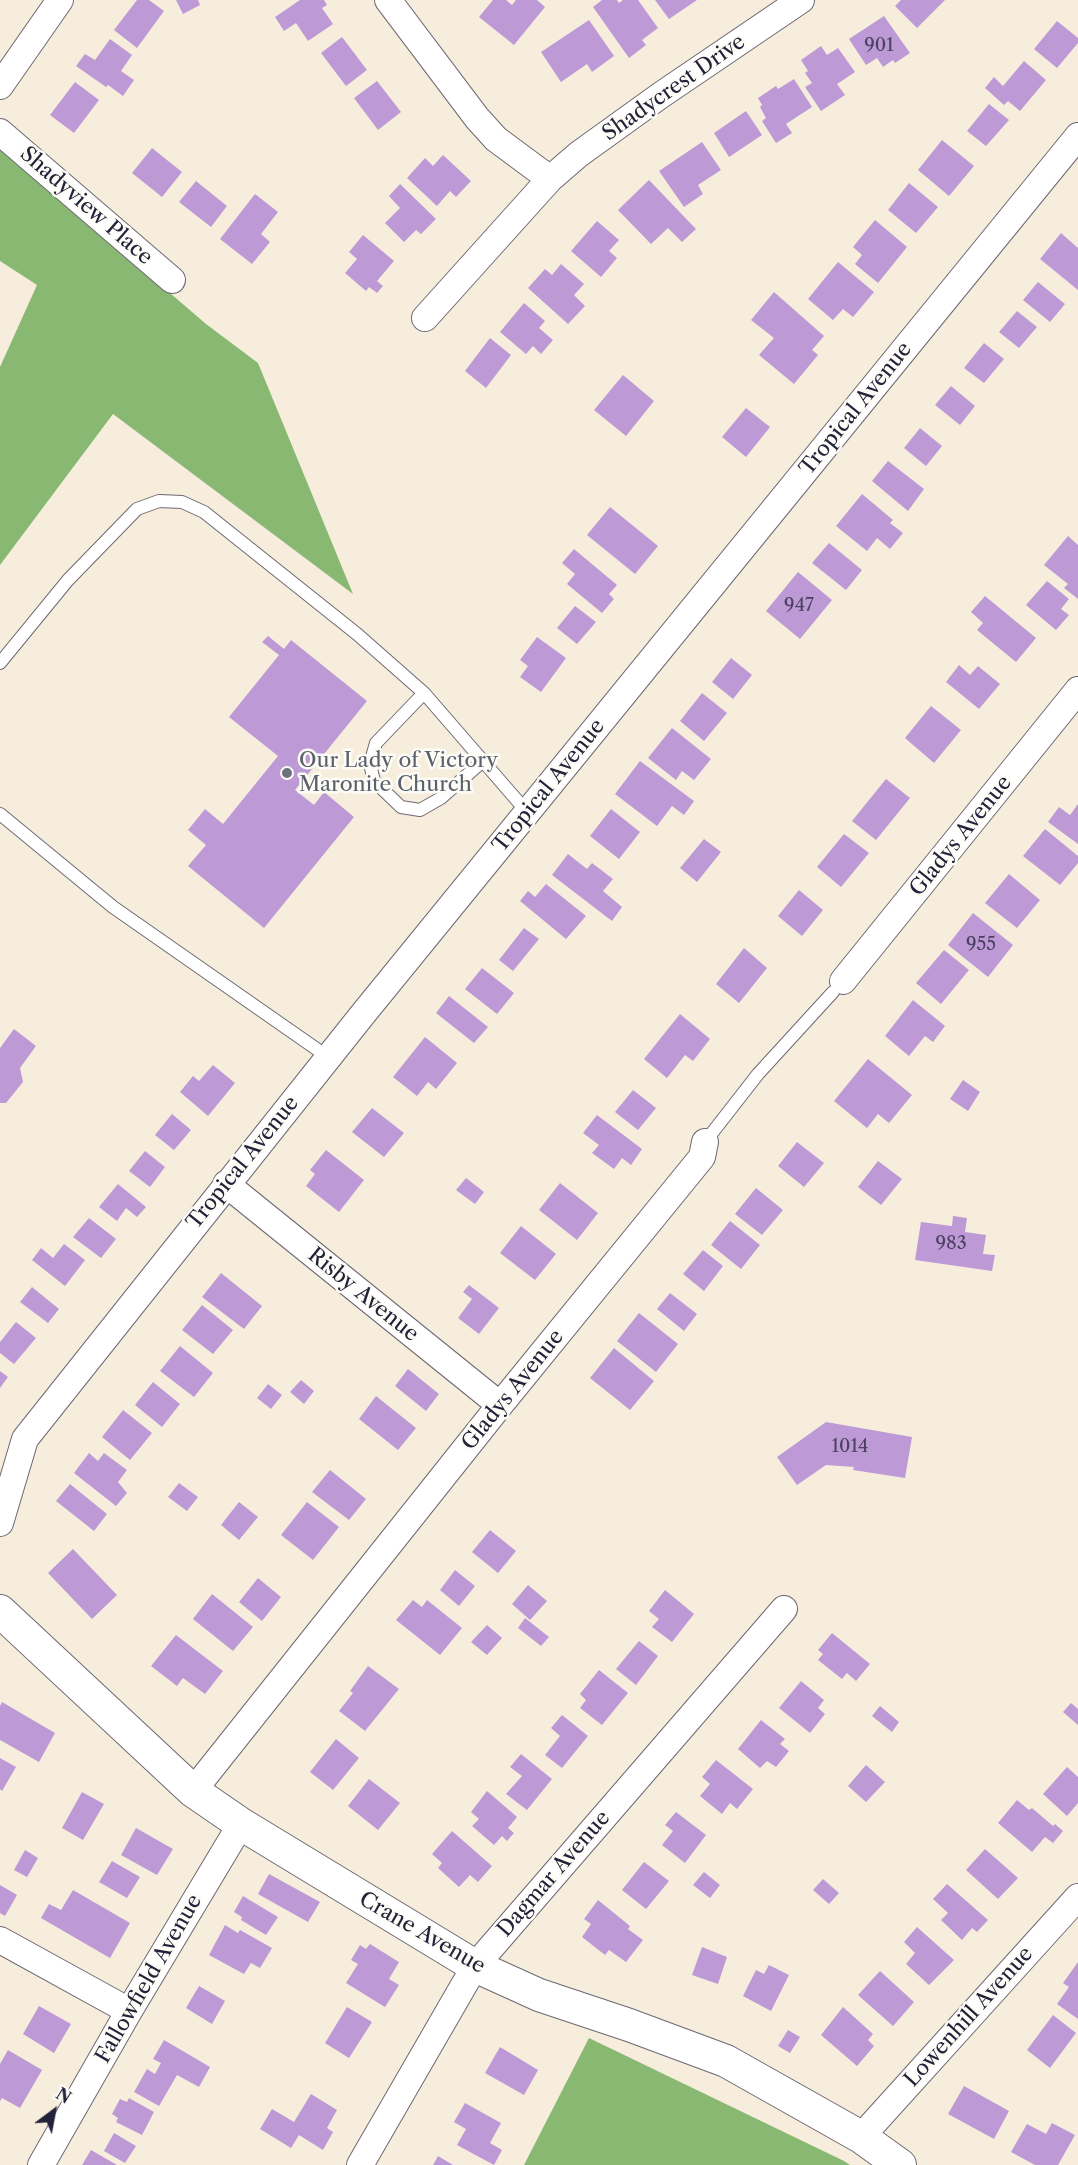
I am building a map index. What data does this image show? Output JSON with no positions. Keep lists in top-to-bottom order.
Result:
{
  "streets": {
    "street": [
      "Shadycrest Drive",
      "Shadyview Place",
      "Tropical Avenue",
      "Gladys Avenue",
      "Risby Avenue",
      "Dagmar Avenue",
      "Crane Avenue",
      "Fallowfield Avenue",
      "Lowenhill Avenue"
    ]
  },
  "crossings": [
    ["Tropical Avenue", "Risby Avenue"],
    ["Gladys Avenue", "Risby Avenue"],
    ["Gladys Avenue", "Crane Avenue"],
    ["Dagmar Avenue", "Crane Avenue"],
    ["Crane Avenue", "Fallowfield Avenue"],
    ["Crane Avenue", "Lowenhill Avenue"]
  ],
  "places": ["Our Lady of Victory Maronite Church"],
  "house_numbers": [
    "901",
    "947",
    "955",
    "983",
    "1014"
  ],
  "north": "top right"
}
